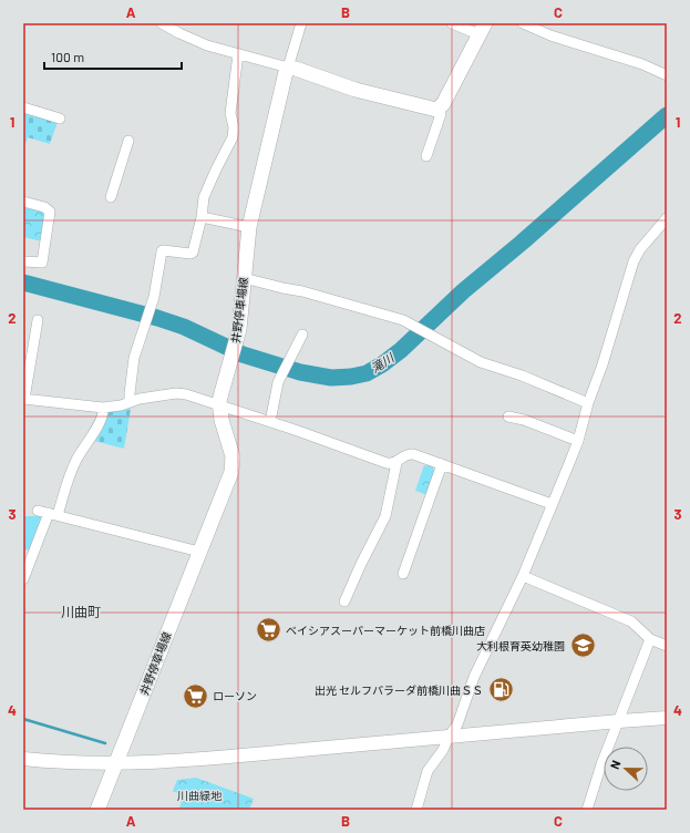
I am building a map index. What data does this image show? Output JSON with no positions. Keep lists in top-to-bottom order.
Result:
{
  "streets": {
    "main road": ["井野停車場線"]
  },
  "districts": ["川曲町"],
  "water": ["滝川"],
  "parks": ["川曲緑地"],
  "places": {
    "supermarket": ["ベイシアスーパーマーケット前橋川曲店", "ローソン"],
    "school or university": ["大利根育英幼稚園"],
    "fuel station": ["出光 セルフパラーダ前橋川曲ＳＳ"]
  },
  "scale_bar": "100 m",
  "north": "left",
  "grid": {
    "columns": ["A", "B", "C"],
    "rows": [
      "1",
      "2",
      "3",
      "4"
    ]
  }
}
